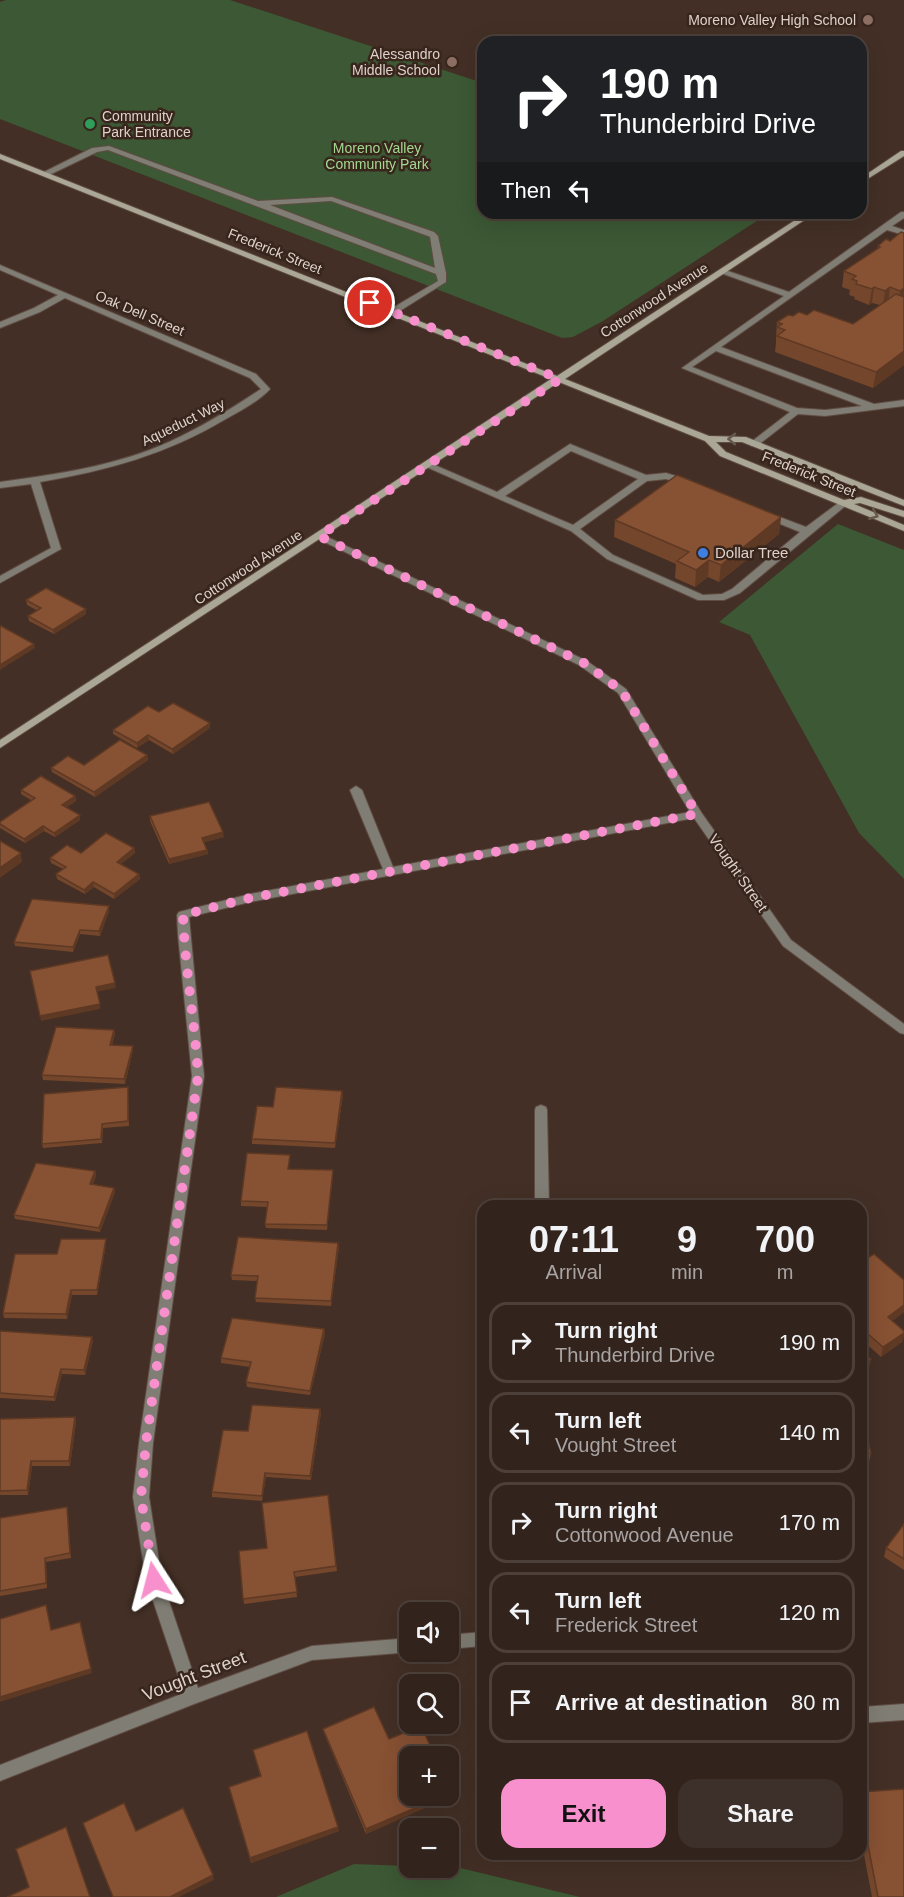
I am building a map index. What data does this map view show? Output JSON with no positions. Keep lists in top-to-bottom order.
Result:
{
  "streets": {
    "main road": ["Frederick Street", "Cottonwood Avenue"],
    "street": ["Oak Dell Street", "Aqueduct Way", "Vought Street"]
  },
  "crossings": [
    ["Frederick Street", "Cottonwood Avenue"],
    ["Cottonwood Avenue", "Vought Street"],
    ["Oak Dell Street", "Aqueduct Way"]
  ],
  "parks": ["Moreno Valley Community Park"],
  "places": [
    "Moreno Valley High School",
    "Alessandro Middle School",
    "Community Park Entrance",
    "Dollar Tree"
  ],
  "page": {
    "turn": ["190 m", "Thunderbird Drive"],
    "then": "Then",
    "eta": [
      "07:11",
      "Arrival",
      "9",
      "min",
      "700",
      "m"
    ],
    "list": [
      {
        "name": "Turn right",
        "note": "Thunderbird Drive",
        "value": "190 m"
      },
      {
        "name": "Turn left",
        "note": "Vought Street",
        "value": "140 m"
      },
      {
        "name": "Turn right",
        "note": "Cottonwood Avenue",
        "value": "170 m"
      },
      {
        "name": "Turn left",
        "note": "Frederick Street",
        "value": "120 m"
      },
      {
        "name": "Arrive at destination",
        "value": "80 m"
      }
    ],
    "map_buttons": ["+", "−"],
    "buttons": ["Exit", "Share"]
  }
}
